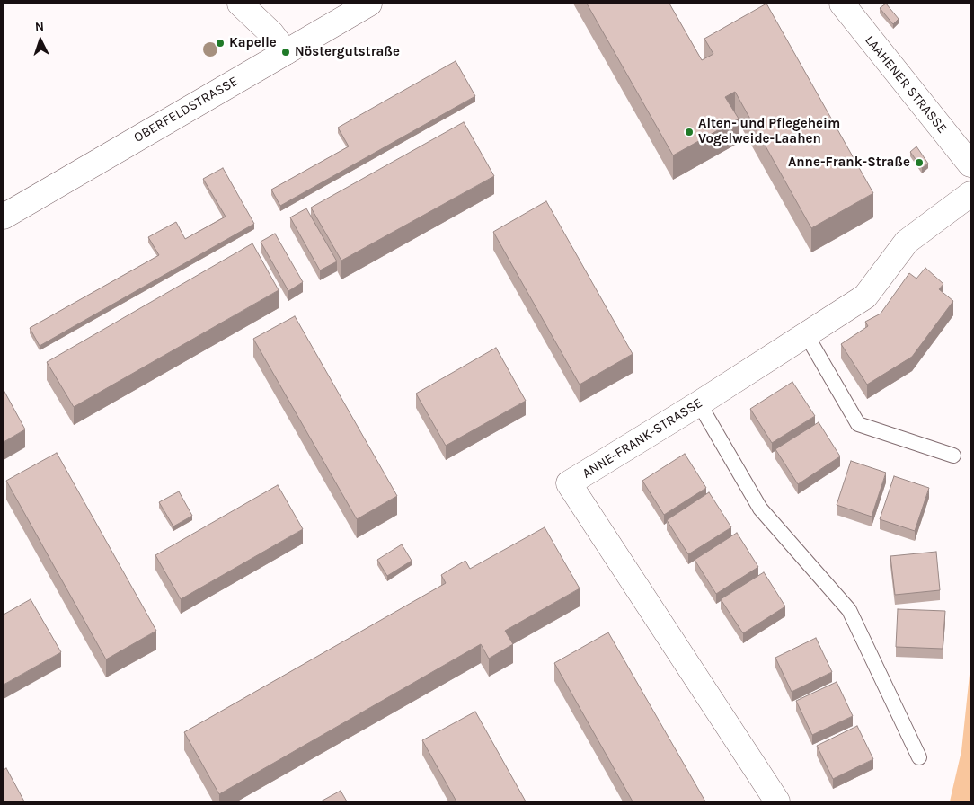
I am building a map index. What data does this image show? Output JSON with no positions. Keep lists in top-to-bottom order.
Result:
{
  "streets": {
    "street": ["LAAHENER STRASSE", "OBERFELDSTRASSE", "ANNE-FRANK-STRASSE"]
  },
  "places": [
    "Kapelle",
    "Nöstergutstraße",
    "Alten- und Pflegeheim Vogelweide-Laahen",
    "Anne-Frank-Straße"
  ],
  "north": "top"
}
